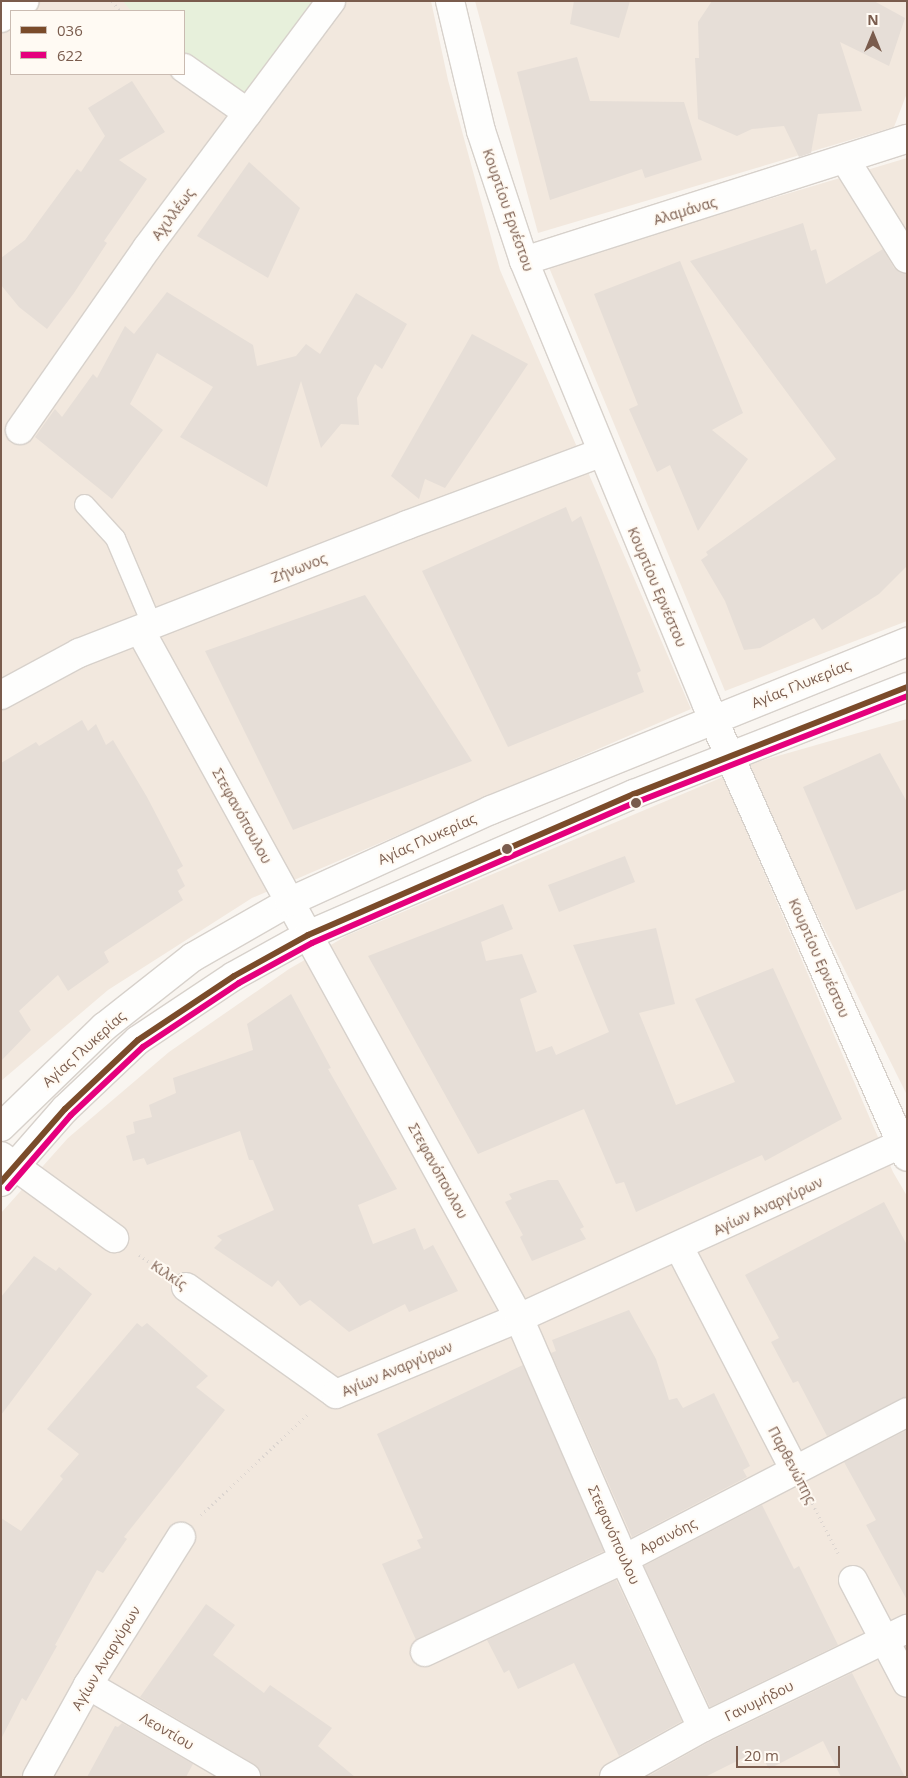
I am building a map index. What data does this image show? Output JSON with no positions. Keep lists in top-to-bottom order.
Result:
{
  "streets": {
    "street": [
      "Κουρτίου Ερνέστου",
      "Αλαμάνας",
      "Αχιλλέως",
      "Ζήνωνος",
      "Αγίας Γλυκερίας",
      "Στεφανόπουλου",
      "Αγίων Αναργύρων",
      "Κιλκίς",
      "Παρθενώπης",
      "Αρσινόης",
      "Γανυμήδου",
      "Λεοντίου"
    ]
  },
  "crossings": [
    ["Κουρτίου Ερνέστου", "Αλαμάνας"],
    ["Κουρτίου Ερνέστου", "Ζήνωνος"],
    ["Κουρτίου Ερνέστου", "Αγίας Γλυκερίας"],
    ["Κουρτίου Ερνέστου", "Αγίων Αναργύρων"],
    ["Ζήνωνος", "Στεφανόπουλου"],
    ["Αγίας Γλυκερίας", "Στεφανόπουλου"],
    ["Στεφανόπουλου", "Αγίων Αναργύρων"],
    ["Στεφανόπουλου", "Αρσινόης"],
    ["Στεφανόπουλου", "Γανυμήδου"],
    ["Αγίων Αναργύρων", "Κιλκίς"],
    ["Αγίων Αναργύρων", "Παρθενώπης"],
    ["Αγίων Αναργύρων", "Λεοντίου"],
    ["Παρθενώπης", "Αρσινόης"]
  ],
  "lines": ["transit line 036", "transit line 622"],
  "legend": ["036", "622"],
  "scale_bar": "20 m",
  "north": "top"
}
